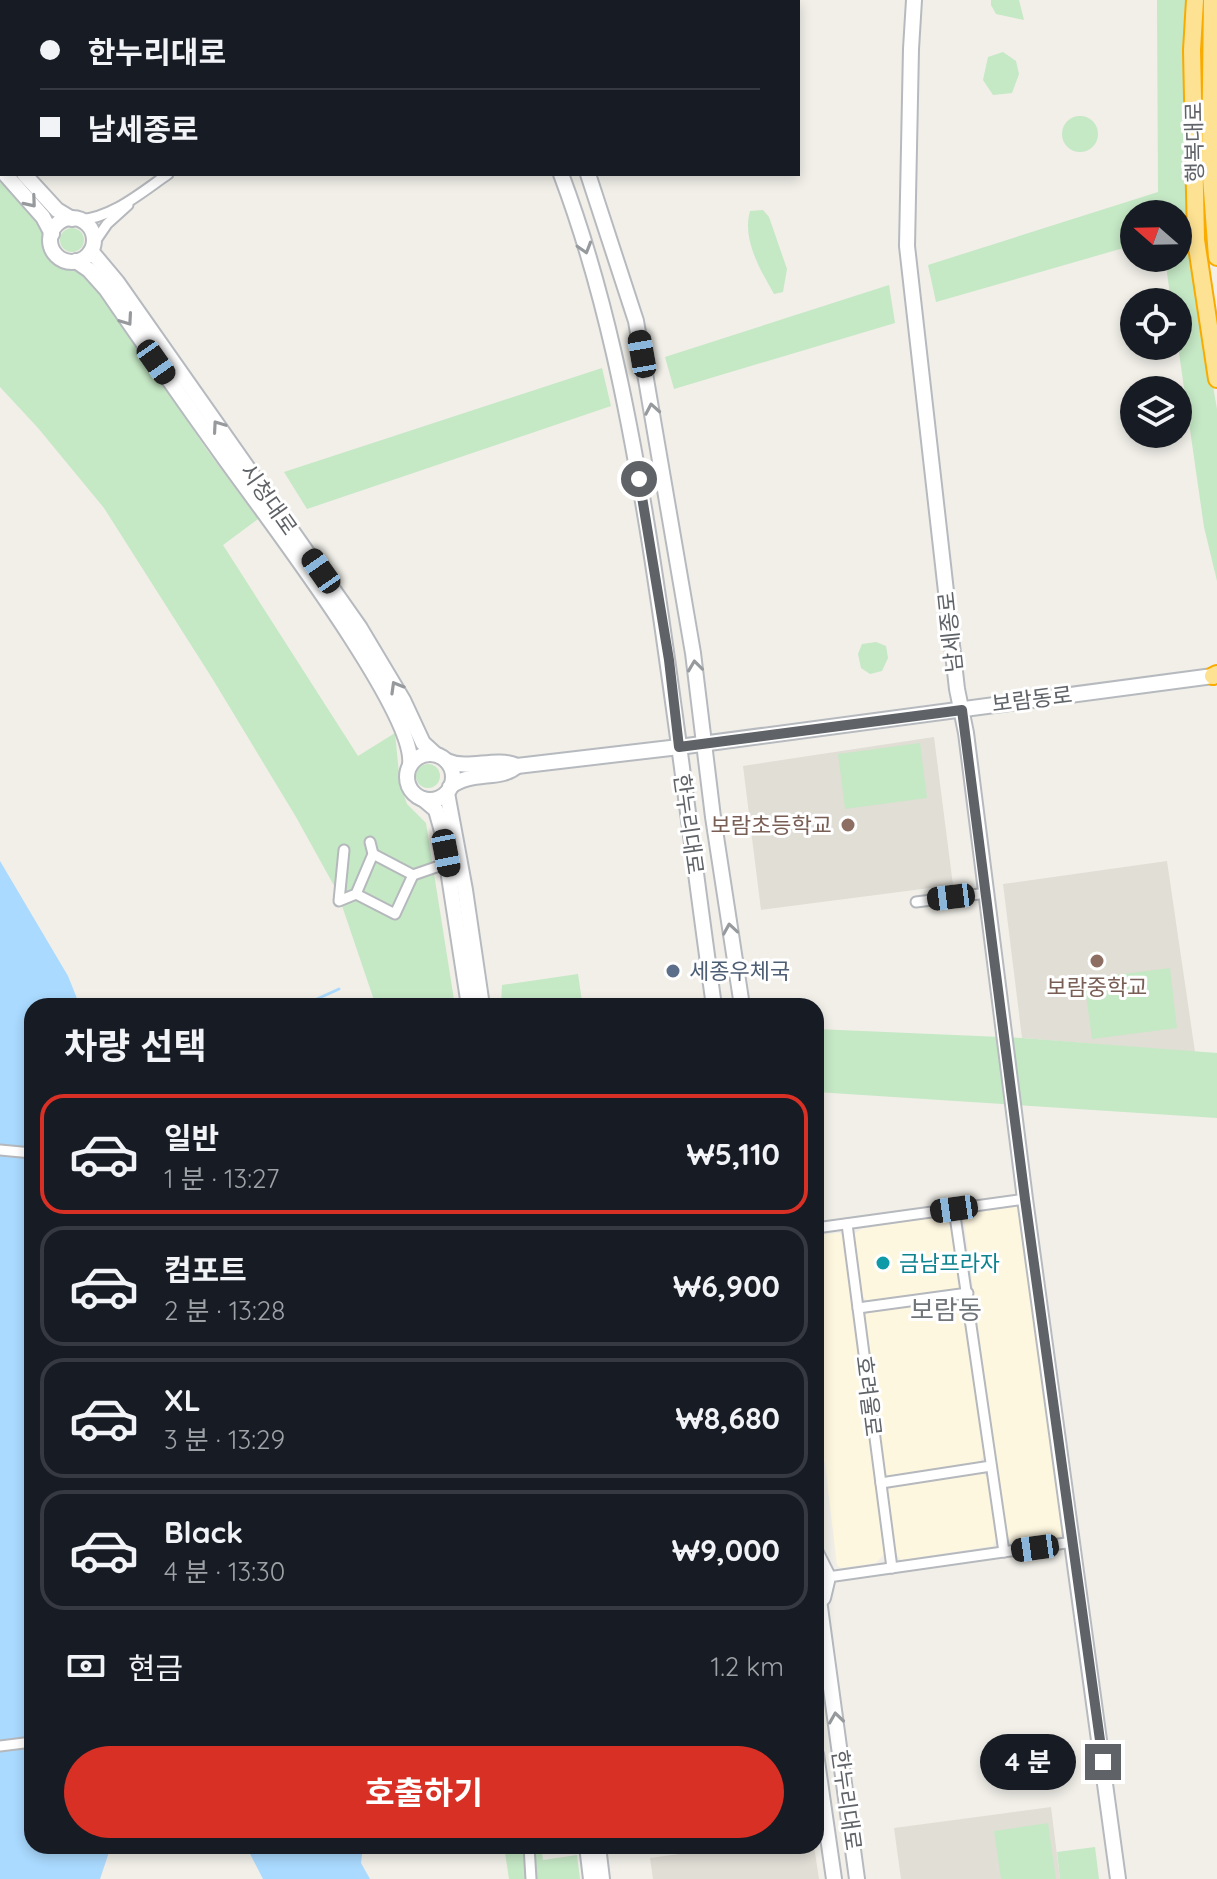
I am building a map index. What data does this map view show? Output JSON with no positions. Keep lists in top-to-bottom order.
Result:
{
  "streets": {
    "highway": ["행복대로"],
    "street": [
      "시청대로",
      "남세종로",
      "보람동로",
      "한누리대로",
      "호려울로"
    ]
  },
  "crossings": [
    ["남세종로", "보람동로"],
    ["보람동로", "한누리대로"]
  ],
  "districts": ["보람동"],
  "places": [
    "보람초등학교",
    "보람중학교",
    "세종우체국",
    "금남프라자"
  ],
  "north": "left",
  "page": {
    "banner": ["한누리대로", "남세종로"],
    "heading": "차량 선택",
    "list": [
      {
        "name": "일반",
        "note": "1 분 · 13:27",
        "value": "₩5,110"
      },
      {
        "name": "컴포트",
        "note": "2 분 · 13:28",
        "value": "₩6,900"
      },
      {
        "name": "XL",
        "note": "3 분 · 13:29",
        "value": "₩8,680"
      },
      {
        "name": "Black",
        "note": "4 분 · 13:30",
        "value": "₩9,000"
      }
    ],
    "pay": ["현금", "1.2 km"],
    "buttons": "호출하기",
    "bubble": "4 분"
  }
}
